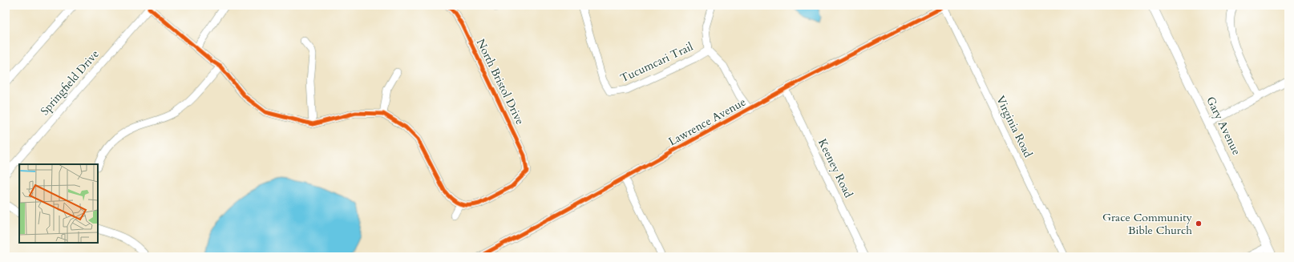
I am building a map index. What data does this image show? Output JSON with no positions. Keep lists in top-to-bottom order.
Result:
{
  "streets": {
    "main road": ["Gary Avenue"],
    "street": [
      "Tucumcari Trail",
      "North Bristol Drive",
      "Springfield Drive",
      "Lawrence Avenue",
      "Virginia Road",
      "Keeney Road"
    ]
  },
  "crossings": [
    ["Lawrence Avenue", "Virginia Road"],
    ["Lawrence Avenue", "Keeney Road"]
  ],
  "places": ["Grace Community Bible Church"]
}
